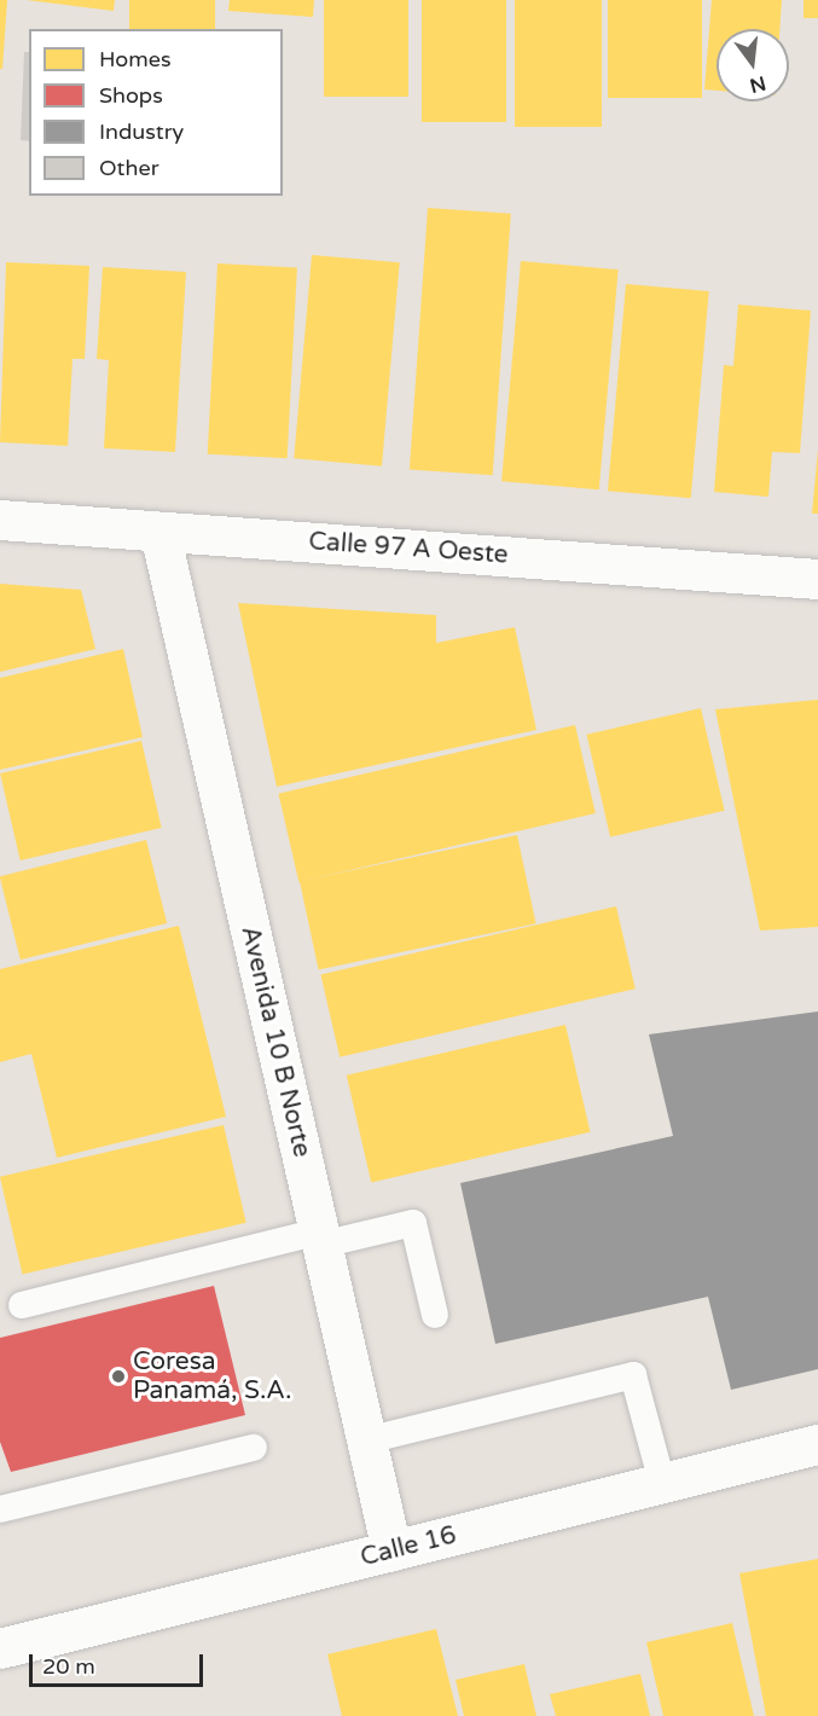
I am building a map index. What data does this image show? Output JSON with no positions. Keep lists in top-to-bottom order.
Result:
{
  "streets": {
    "street": ["Calle 97 A Oeste", "Avenida 10 B Norte", "Calle 16"]
  },
  "crossings": [
    ["Calle 97 A Oeste", "Avenida 10 B Norte"],
    ["Avenida 10 B Norte", "Calle 16"]
  ],
  "places": ["Coresa Panamá, S.A."],
  "legend": [
    "Homes",
    "Shops",
    "Industry",
    "Other"
  ],
  "scale_bar": "20 m",
  "north": "bottom"
}
